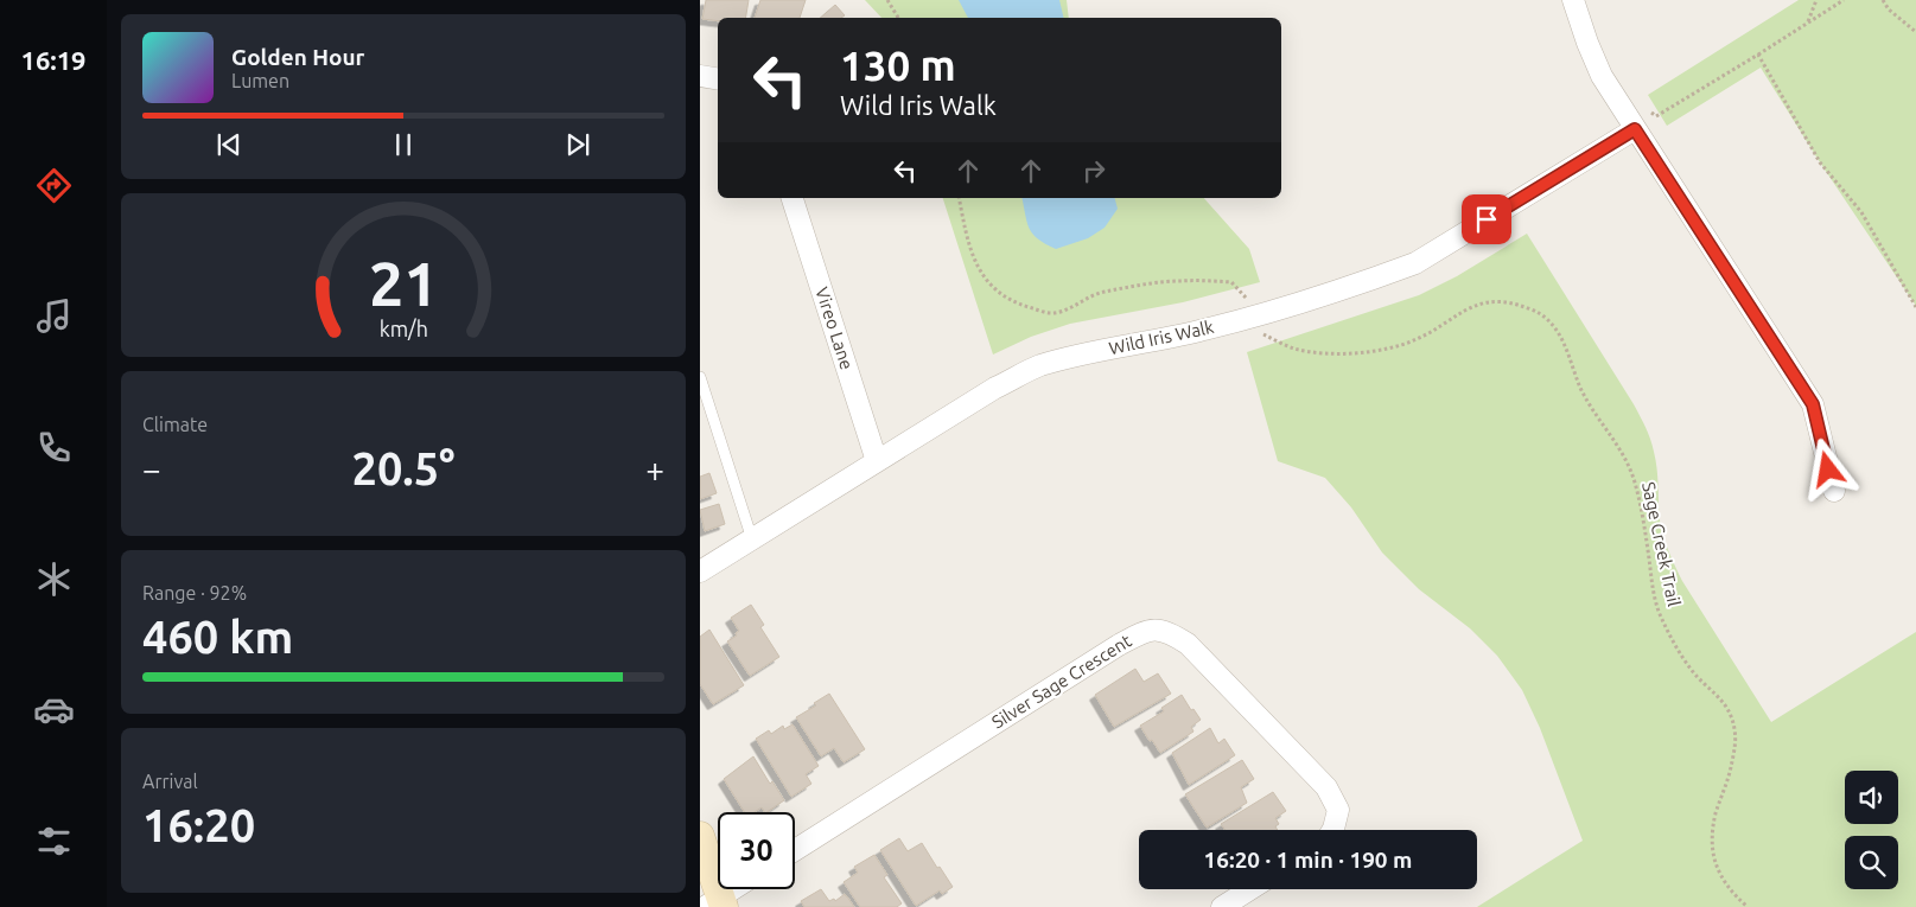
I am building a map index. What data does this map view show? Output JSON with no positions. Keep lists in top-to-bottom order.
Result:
{
  "streets": {
    "street": ["Vireo Lane", "Wild Iris Walk", "Silver Sage Crescent"],
    "path": ["Sage Creek Trail"]
  },
  "crossings": [
    ["Vireo Lane", "Wild Iris Walk"],
    ["Wild Iris Walk", "Sage Creek Trail"]
  ],
  "page": {
    "tabs": "16:19",
    "turn": ["130 m", "Wild Iris Walk"],
    "song": ["Golden Hour", "Lumen"],
    "tile": [
      "Climate",
      ["Range · 92%", "460 km"],
      ["Arrival", "16:20"]
    ],
    "heat": ["−", "20.5°", "+"],
    "limit": "30",
    "trip": "16:20 · 1 min · 190 m",
    "gauge": ["21", "km/h"]
  }
}
